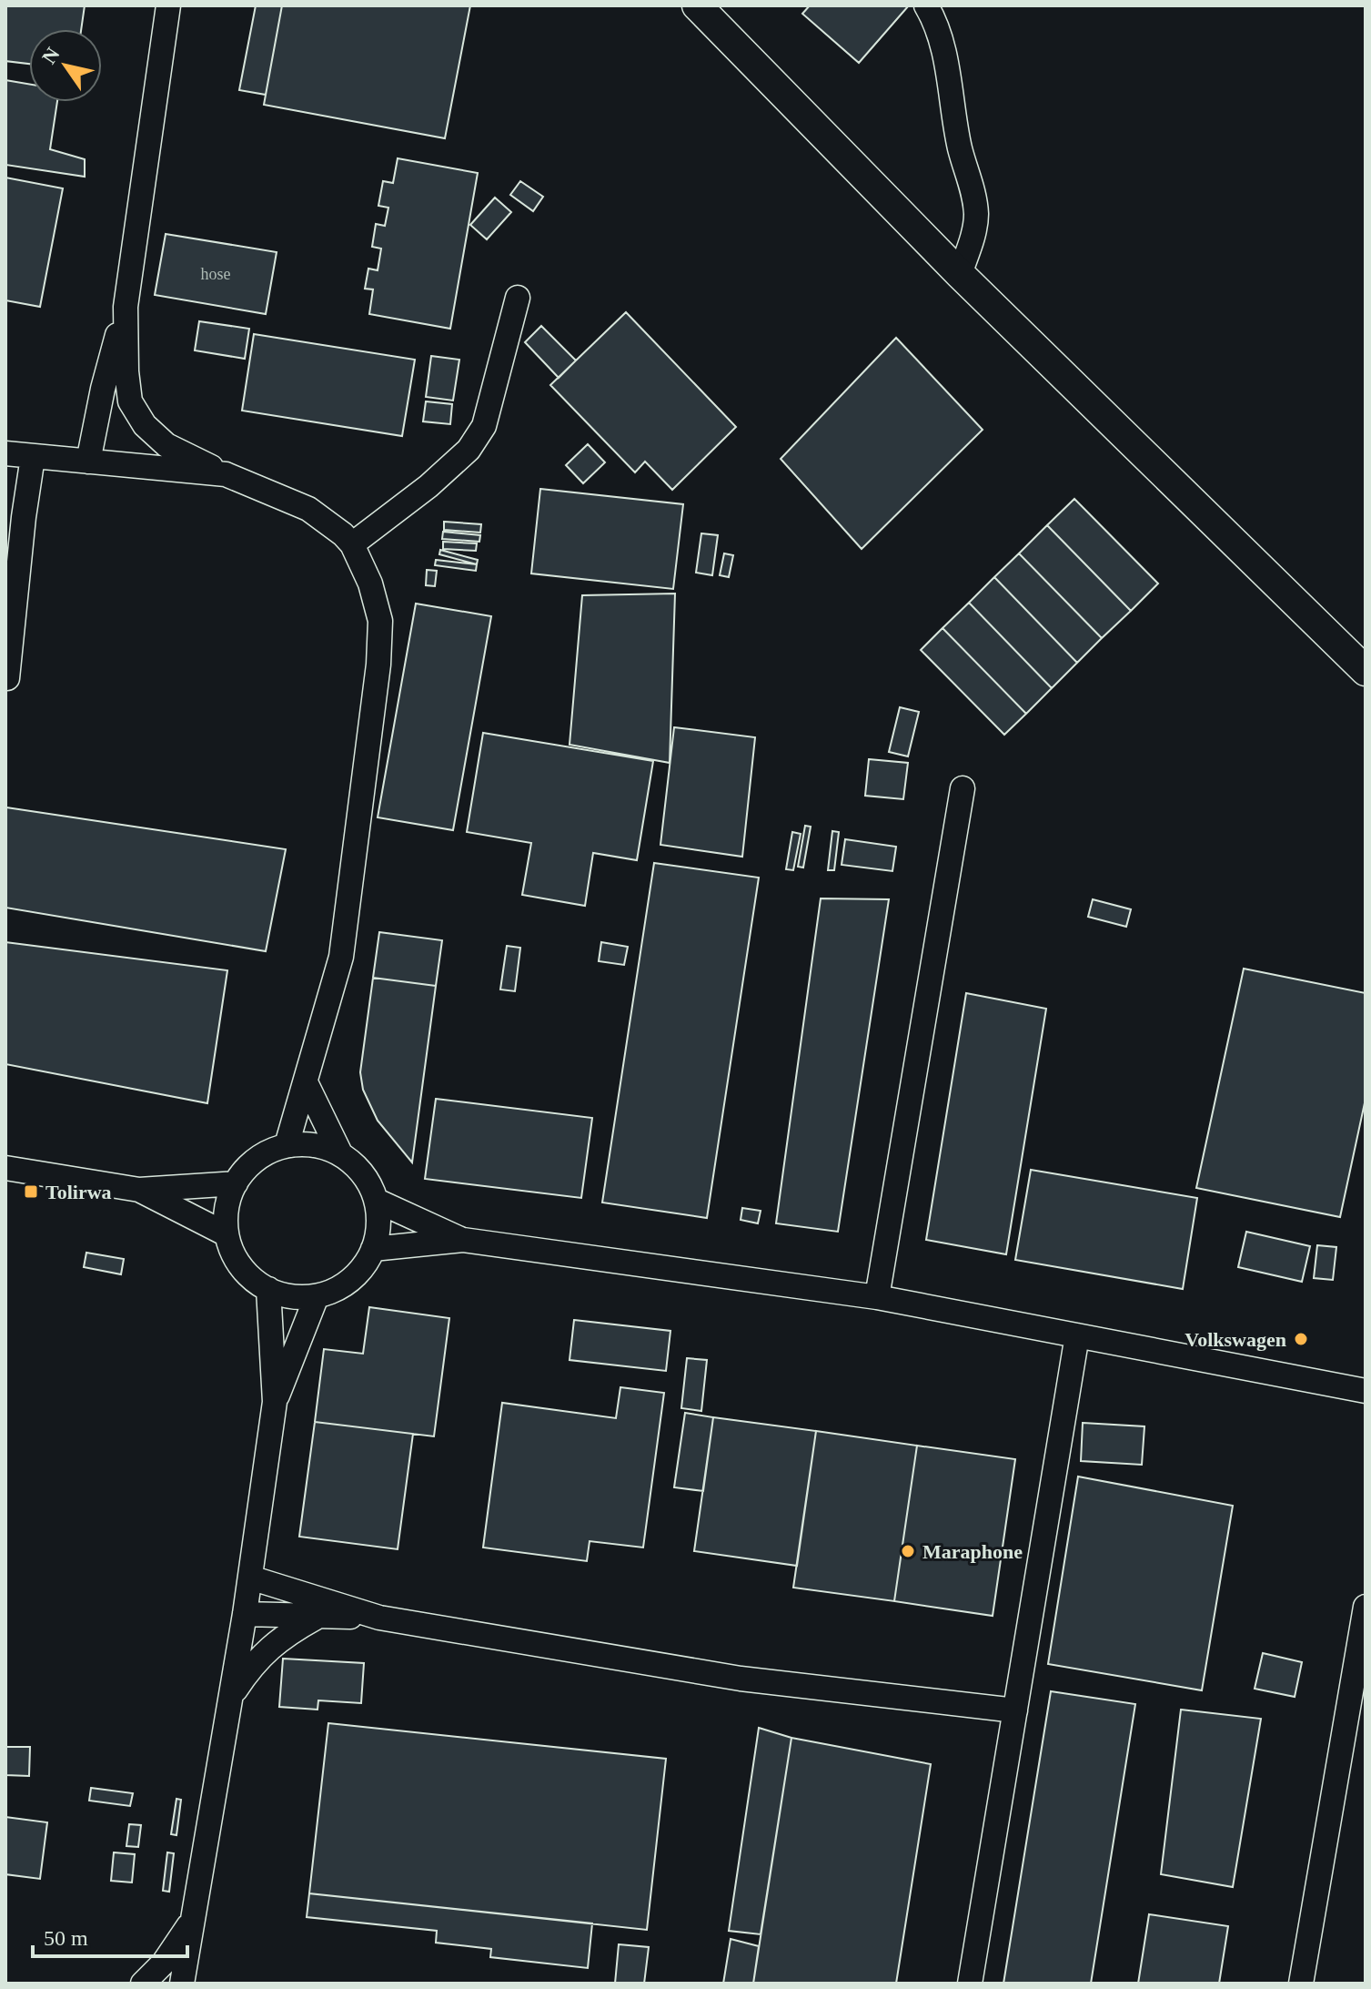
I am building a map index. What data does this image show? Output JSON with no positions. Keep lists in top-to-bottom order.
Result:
{
  "places": {
    "transit": ["Tolirwa"],
    "other": ["Volkswagen", "Maraphone"]
  },
  "house_numbers": ["hose"],
  "scale_bar": "50 m",
  "north": "top left"
}
